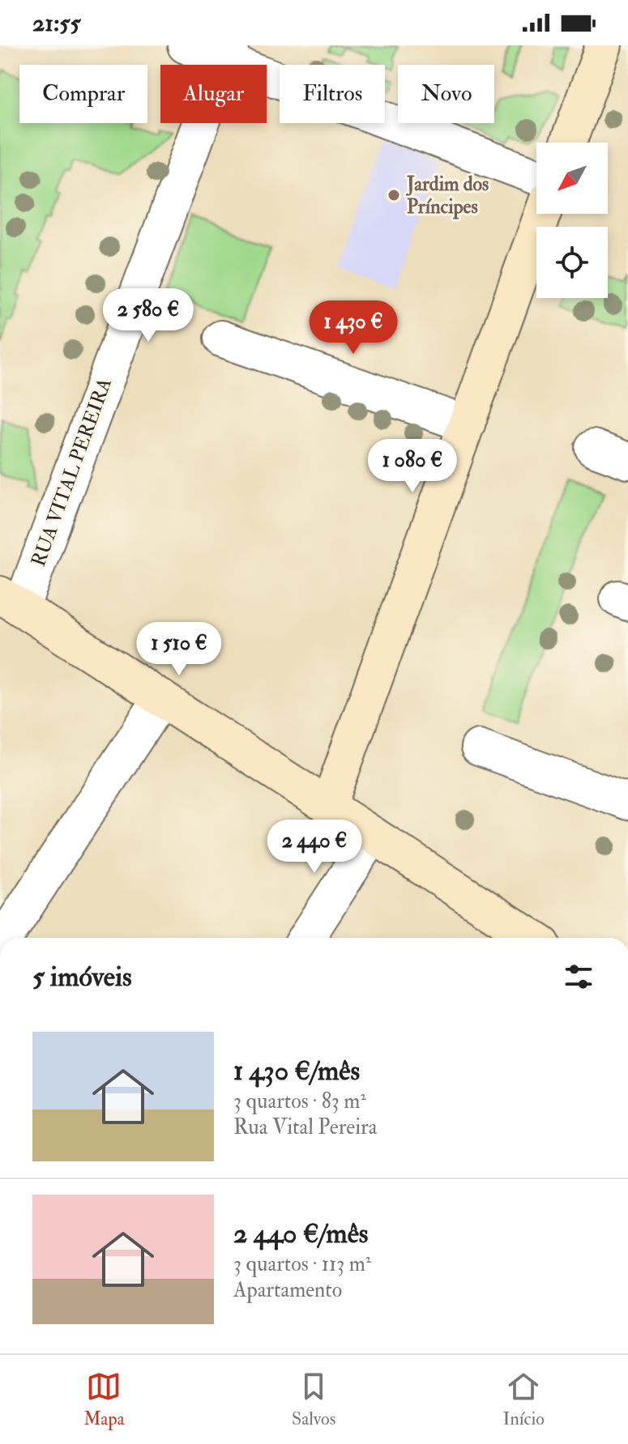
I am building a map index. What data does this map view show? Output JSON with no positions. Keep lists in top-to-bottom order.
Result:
{
  "streets": {
    "street": ["RUA VITAL PEREIRA"]
  },
  "places": ["Jardim dos Príncipes"],
  "north": "bottom left",
  "page": {
    "status": "21:55",
    "chip": [
      "Comprar",
      "Alugar",
      "Filtros",
      "Novo"
    ],
    "price": [
      "2 580 €",
      "1 430 €",
      "1 080 €",
      "1 510 €",
      "2 440 €"
    ],
    "heading": "5 imóveis",
    "list": [
      {
        "name": "1 430 €/mês",
        "note": "3 quartos · 83 m² · Rua Vital Pereira"
      },
      {
        "name": "2 440 €/mês",
        "note": "3 quartos · 113 m² · Apartamento"
      }
    ],
    "tabs": ["Mapa", "Salvos", "Início"]
  }
}
